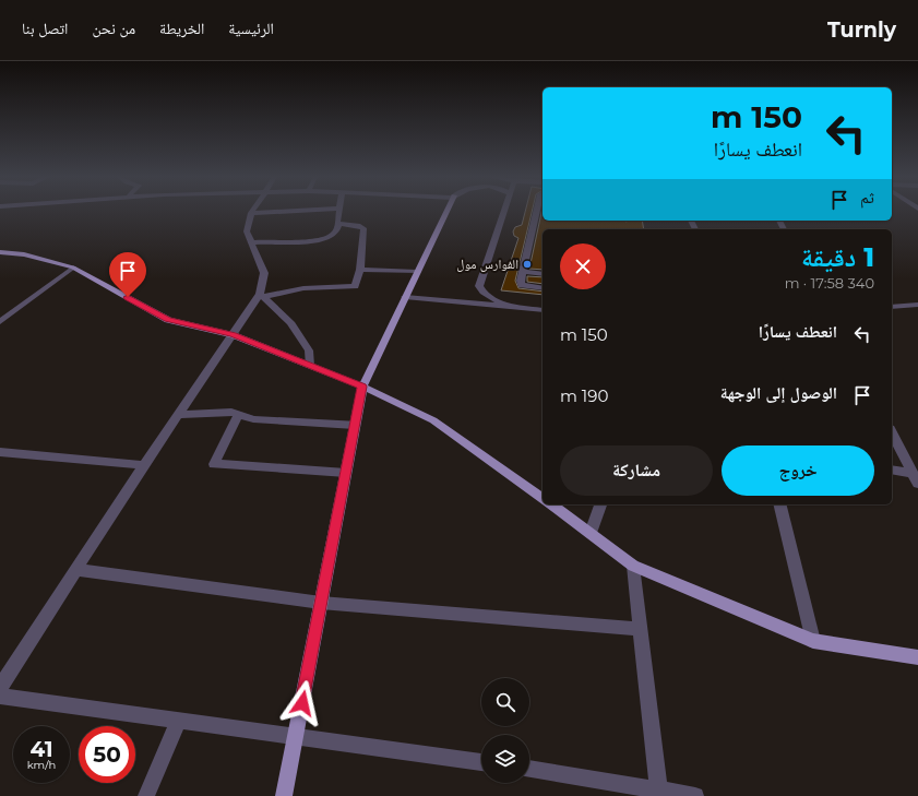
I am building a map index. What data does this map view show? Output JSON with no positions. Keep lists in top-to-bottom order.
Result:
{
  "places": ["الفوارس مول"],
  "page": {
    "header": "Turnly",
    "nav": [
      "الرئيسية",
      "الخريطة",
      "من نحن",
      "اتصل بنا"
    ],
    "turn": ["150 m", "انعطف يسارًا"],
    "then": "ثم",
    "heading": ["1 دقيقة", "340 m · 17:58"],
    "list": [
      {
        "name": "انعطف يسارًا",
        "value": "150 m"
      },
      {
        "name": "الوصول إلى الوجهة",
        "value": "190 m"
      }
    ],
    "buttons": ["خروج", "مشاركة"],
    "speed": "41 km/h",
    "limit": "50"
  }
}
